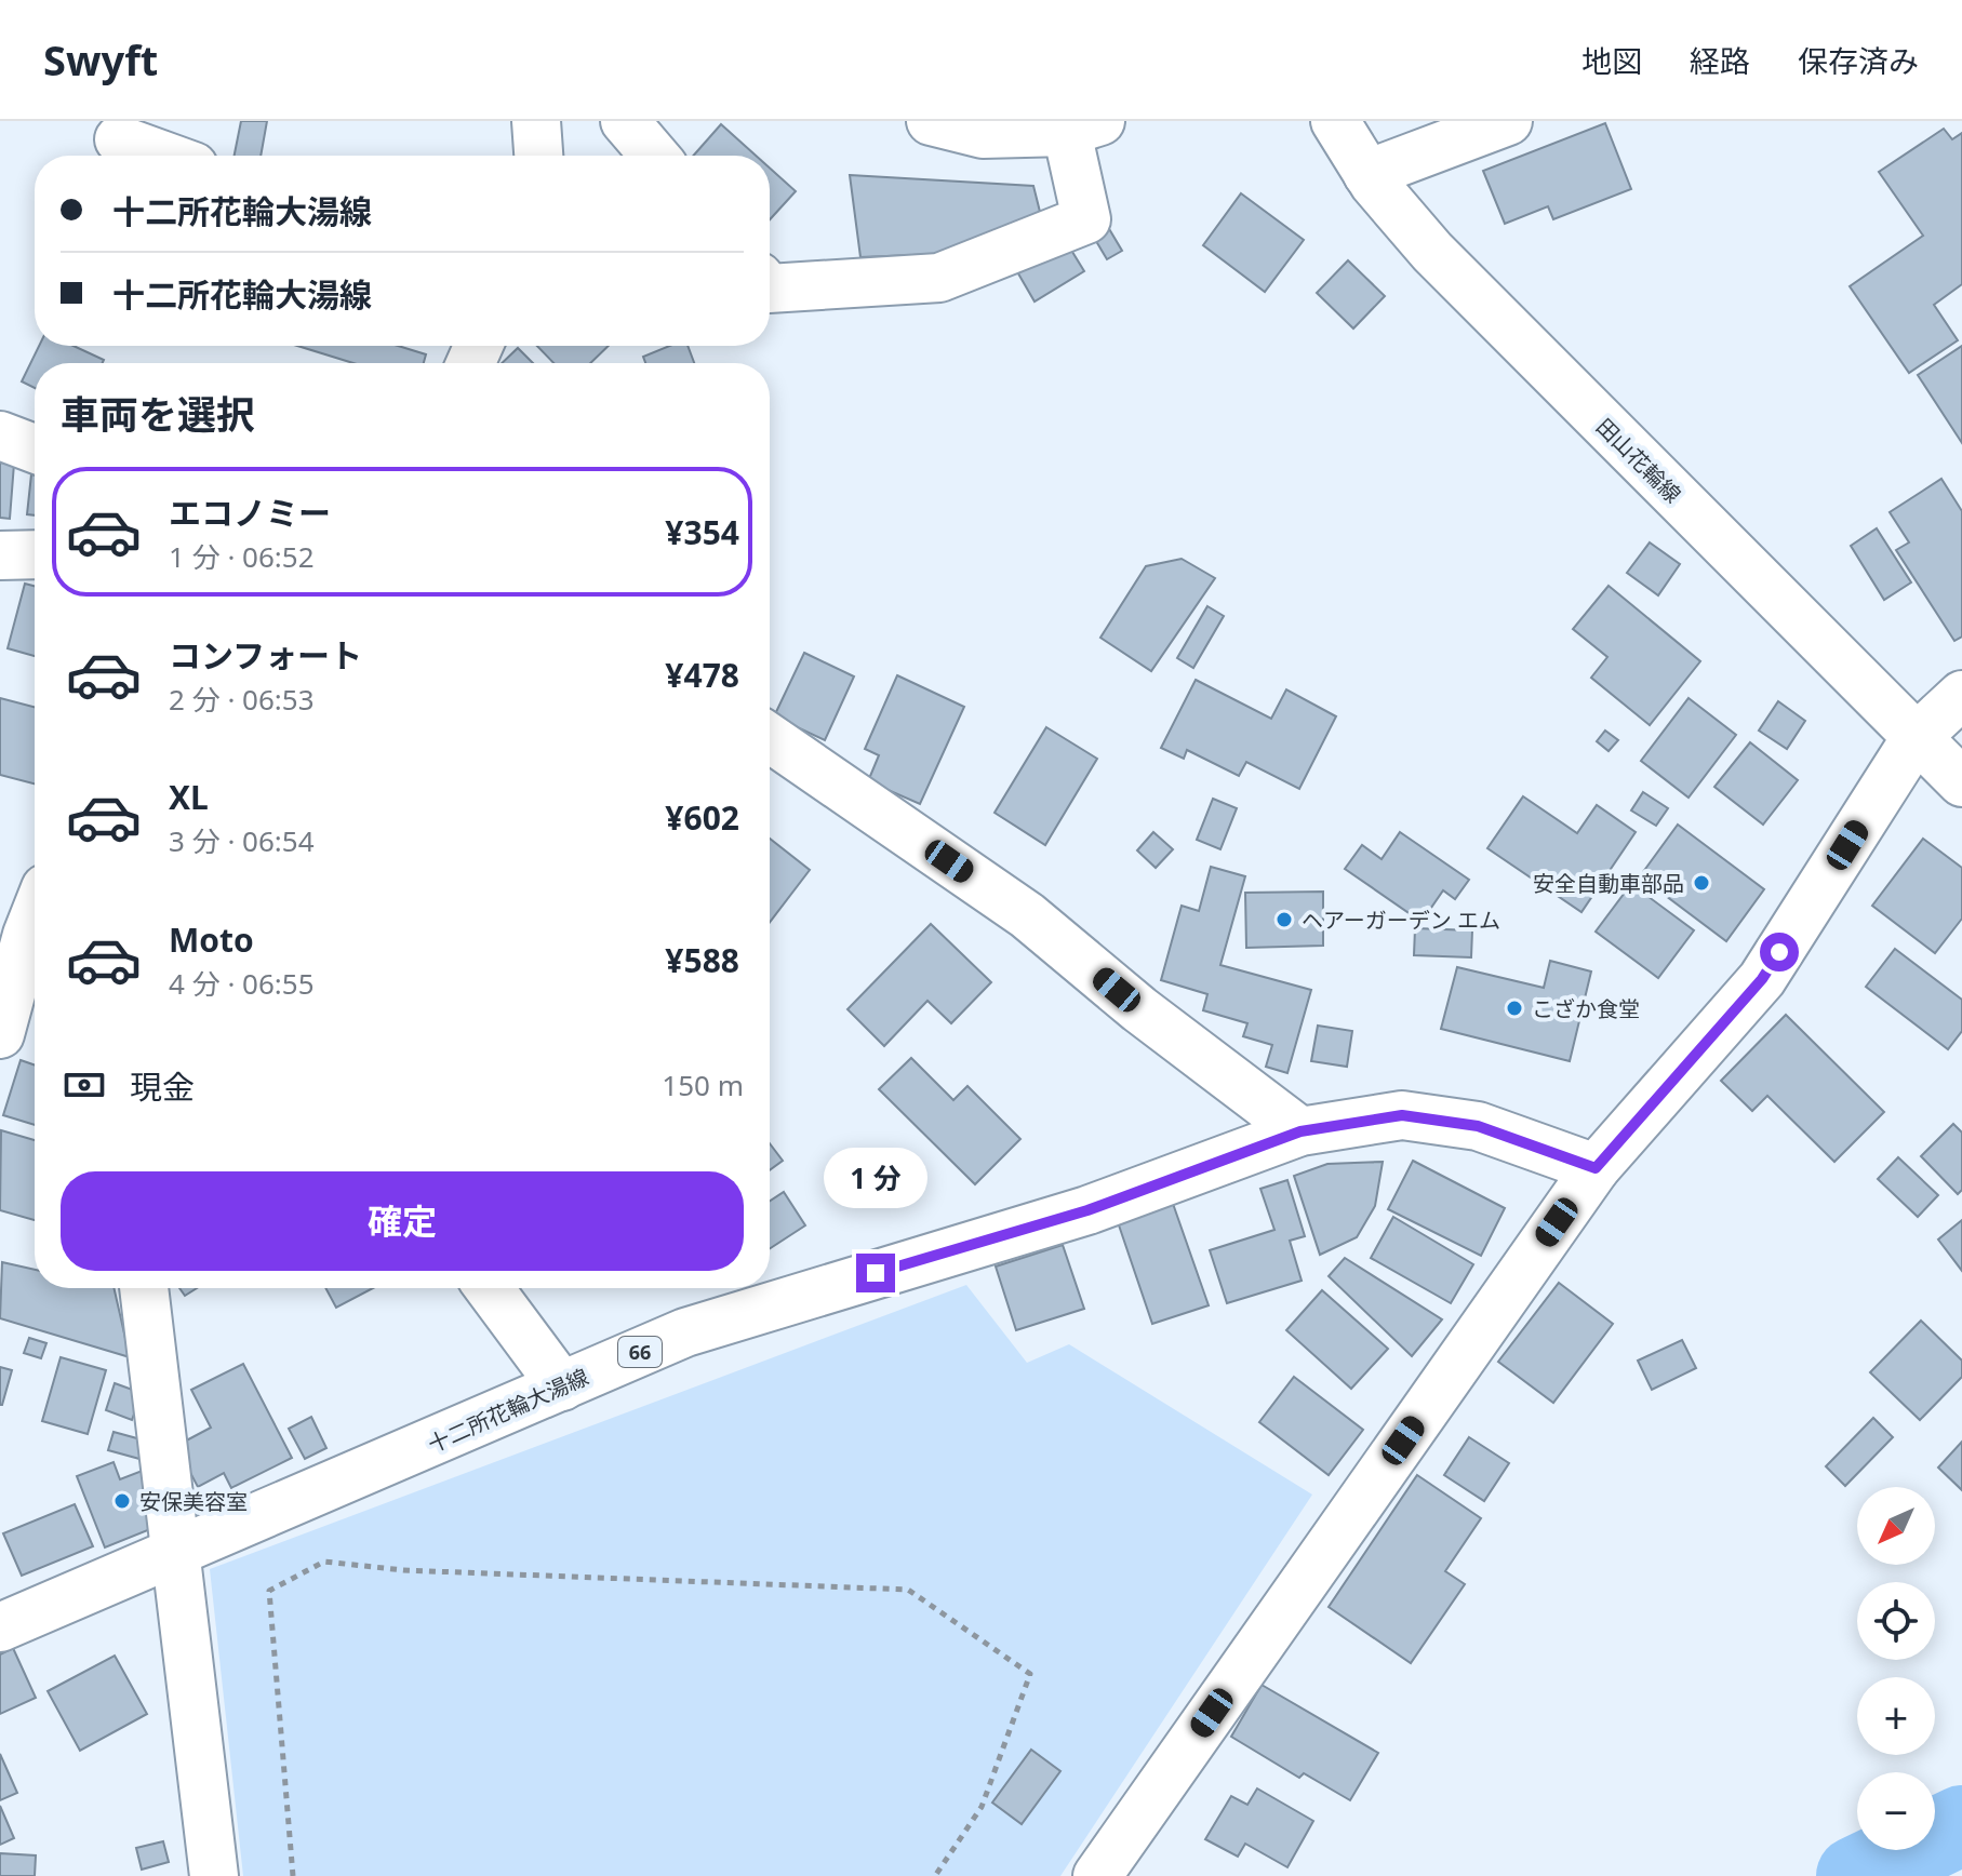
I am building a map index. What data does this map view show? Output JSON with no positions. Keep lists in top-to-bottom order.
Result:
{
  "streets": {
    "street": ["田山花輪線", "66", "十二所花輪大湯線"]
  },
  "places": [
    "安全自動車部品",
    "ヘアーガーデン エム",
    "こざか食堂",
    "安保美容室"
  ],
  "north": "bottom left",
  "page": {
    "header": "Swyft",
    "nav": ["地図", "経路", "保存済み"],
    "banner": ["十二所花輪大湯線", "十二所花輪大湯線"],
    "heading": "車両を選択",
    "list": [
      {
        "name": "エコノミー",
        "note": "1 分 · 06:52",
        "value": "¥354"
      },
      {
        "name": "コンフォート",
        "note": "2 分 · 06:53",
        "value": "¥478"
      },
      {
        "name": "XL",
        "note": "3 分 · 06:54",
        "value": "¥602"
      },
      {
        "name": "Moto",
        "note": "4 分 · 06:55",
        "value": "¥588"
      }
    ],
    "pay": ["現金", "150 m"],
    "bubble": "1 分",
    "buttons": "確定",
    "map_buttons": ["+", "−"]
  }
}
